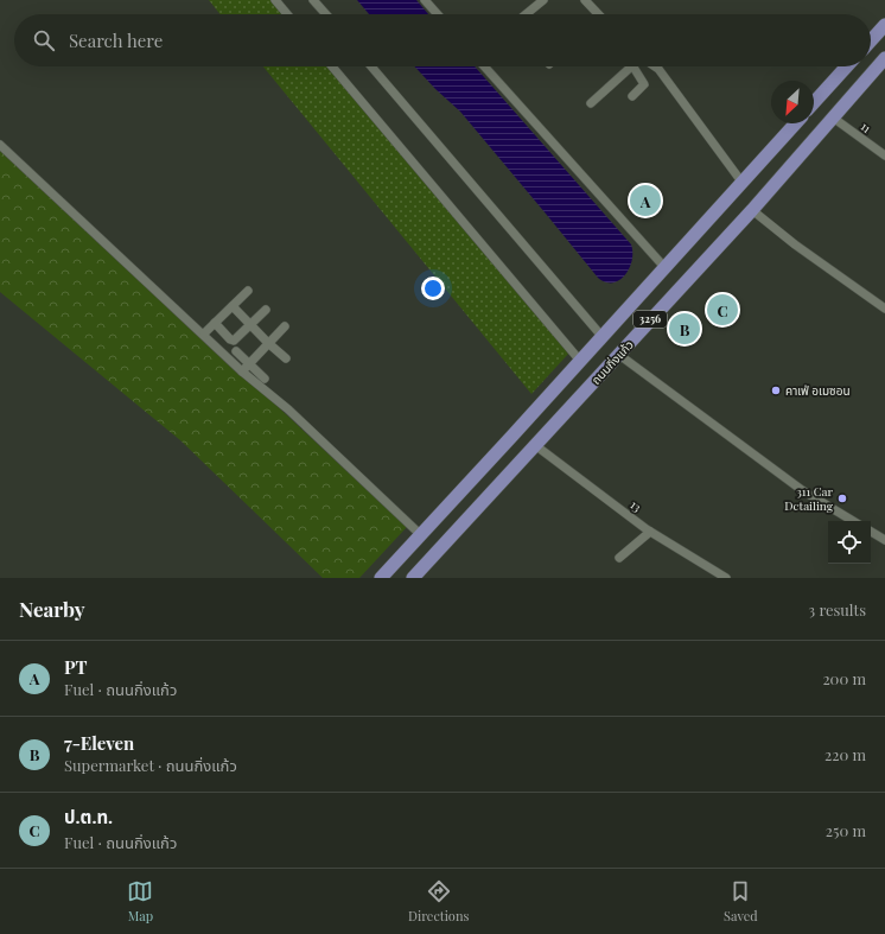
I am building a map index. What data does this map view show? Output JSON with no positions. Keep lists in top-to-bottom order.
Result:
{
  "streets": {
    "main road": ["3256", "ถนนกิ่งแก้ว"],
    "street": ["11", "13"]
  },
  "crossings": [
    ["11", "ถนนกิ่งแก้ว"],
    ["ถนนกิ่งแก้ว", "13"]
  ],
  "places": ["คาเฟ่ อเมซอน", "311 Car Detailing"],
  "north": "bottom left",
  "page": {
    "search": "Search here",
    "pins": ["A", "C", "B"],
    "heading": ["Nearby", "3 results"],
    "list": [
      {
        "mark": "A",
        "name": "PT",
        "note": "Fuel · ถนนกิ่งแก้ว",
        "value": "200 m"
      },
      {
        "mark": "B",
        "name": "7-Eleven",
        "note": "Supermarket · ถนนกิ่งแก้ว",
        "value": "220 m"
      },
      {
        "mark": "C",
        "name": "ป.ต.ท.",
        "note": "Fuel · ถนนกิ่งแก้ว",
        "value": "250 m"
      }
    ],
    "nav": ["Map", "Directions", "Saved"]
  }
}
